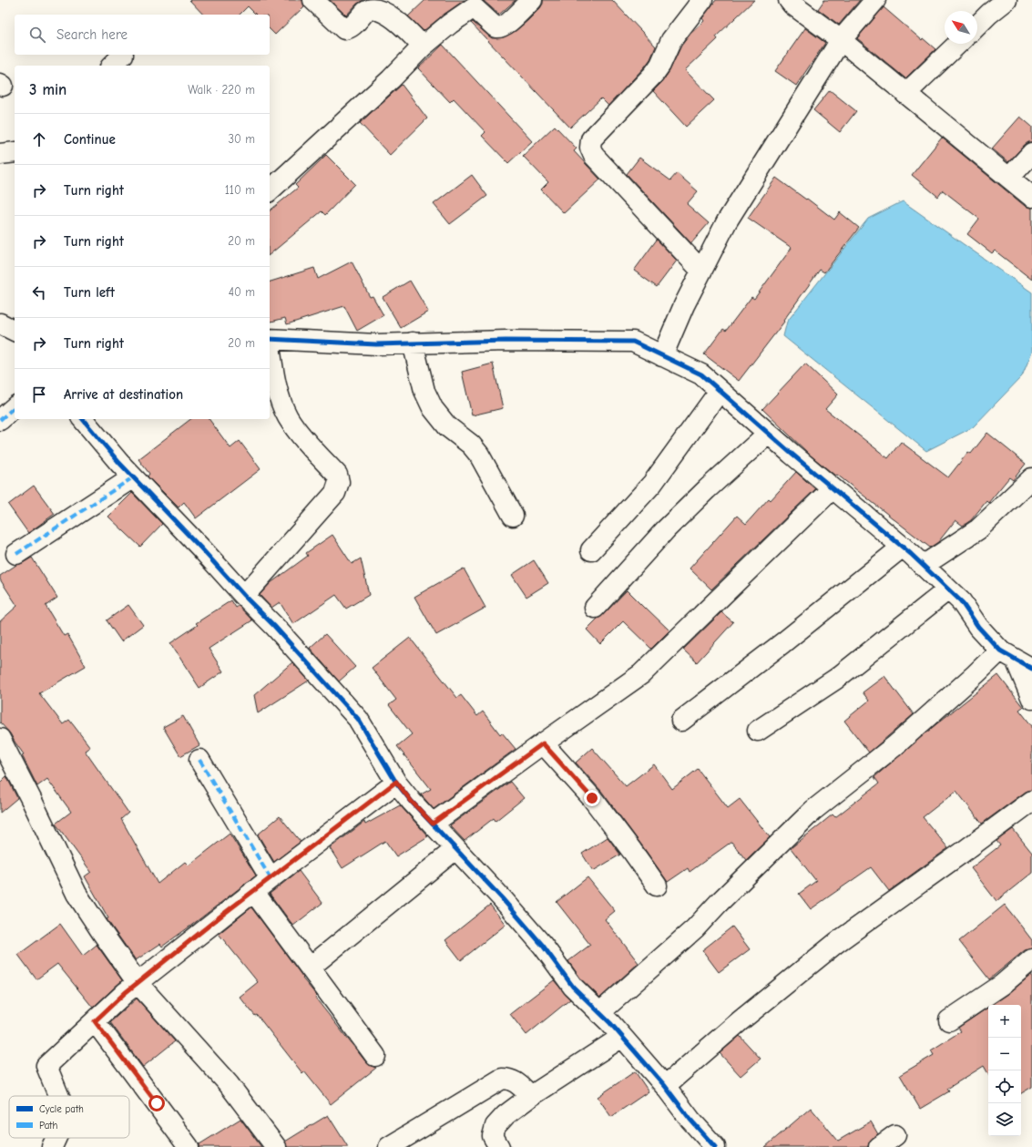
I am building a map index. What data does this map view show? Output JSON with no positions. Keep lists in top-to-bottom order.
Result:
{
  "legend": ["Cycle path", "Path"],
  "north": "top left",
  "page": {
    "search": "Search here",
    "heading": ["3 min", "Walk · 220 m"],
    "list": [
      ["Continue", "30 m"],
      ["Turn right", "110 m"],
      ["Turn right", "20 m"],
      ["Turn left", "40 m"],
      ["Turn right", "20 m"],
      "Arrive at destination"
    ],
    "map_buttons": ["+", "−"]
  }
}
